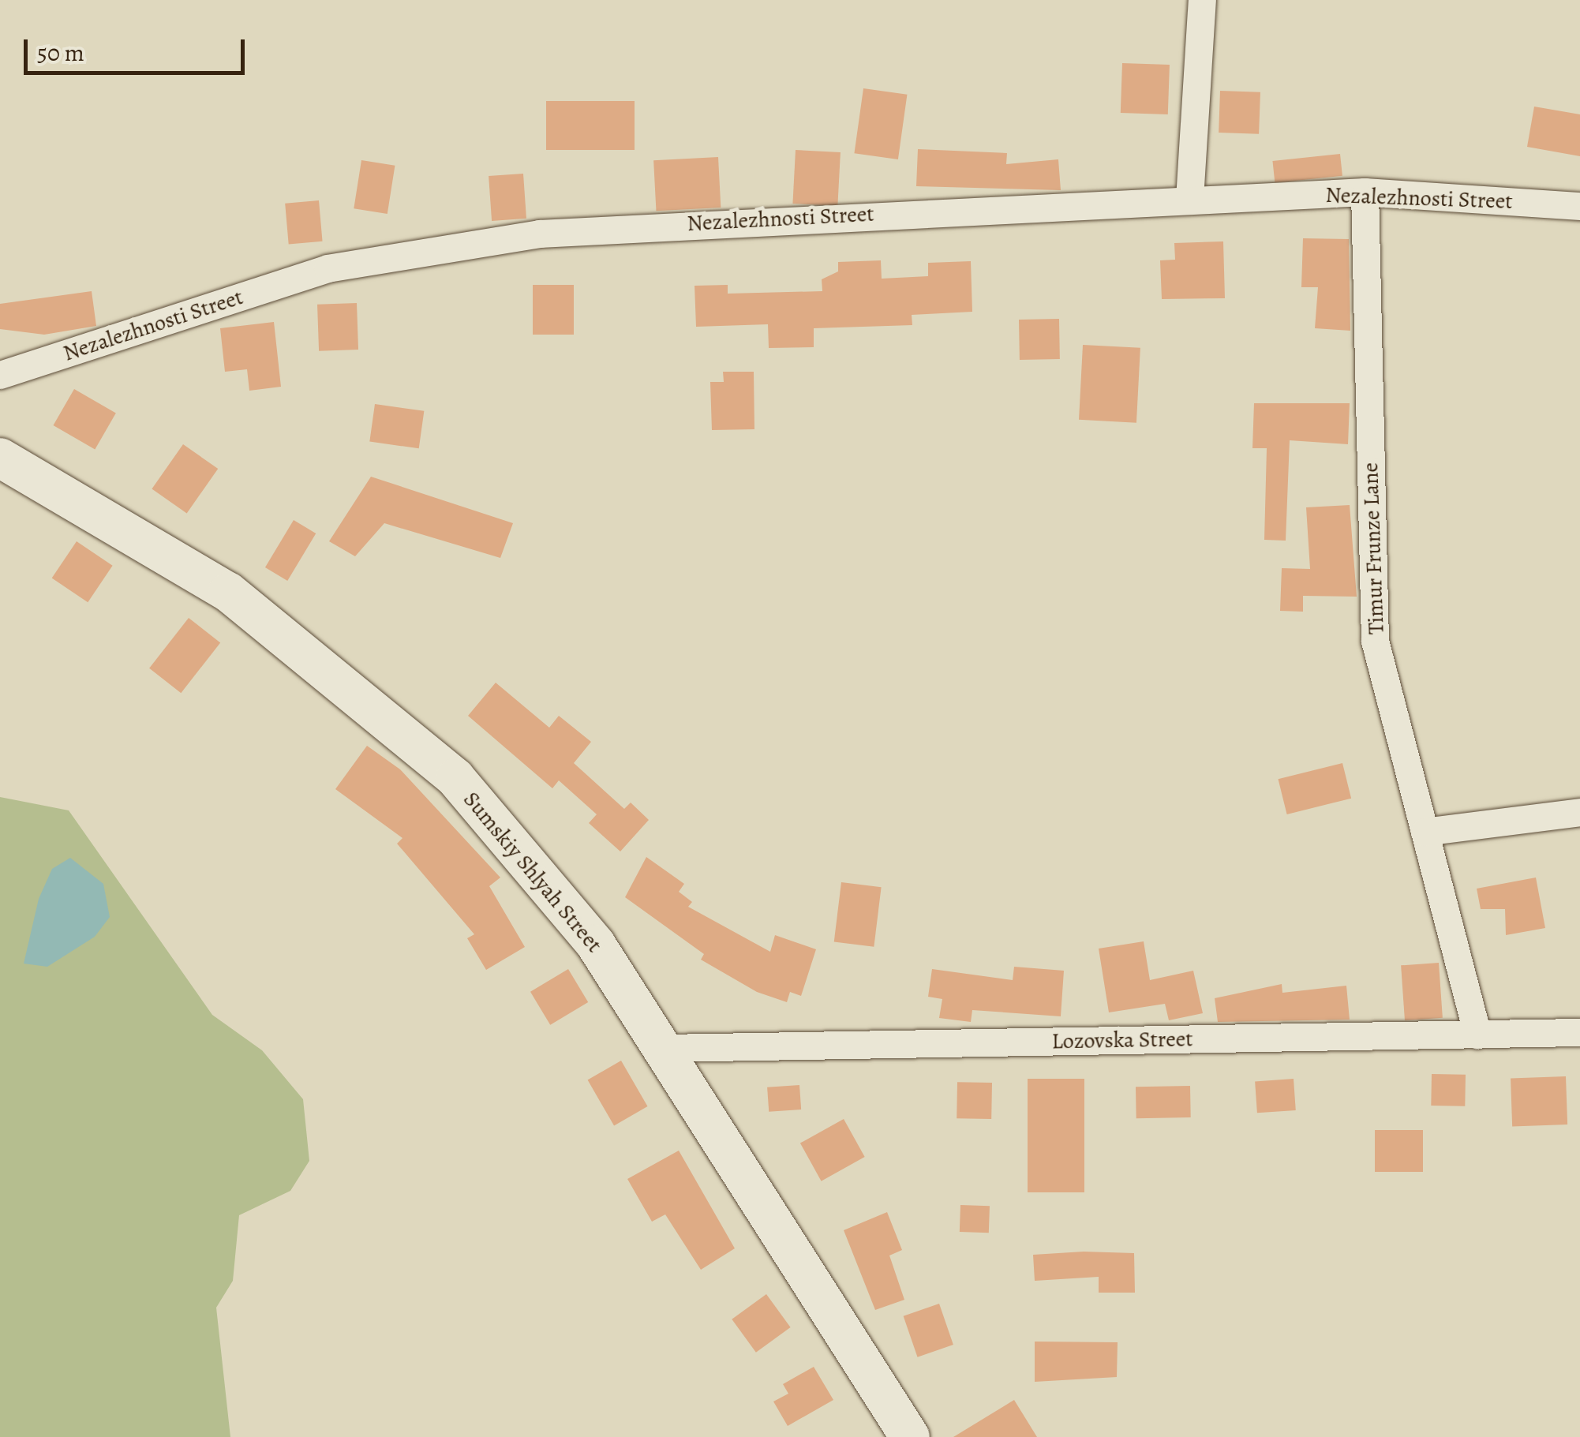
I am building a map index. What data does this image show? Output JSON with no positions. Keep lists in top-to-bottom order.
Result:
{
  "streets": {
    "main road": ["Sumskiy Shlyah Street"],
    "street": ["Nezalezhnosti Street", "Timur Frunze Lane", "Lozovska Street"]
  },
  "crossings": [
    ["Nezalezhnosti Street", "Timur Frunze Lane"],
    ["Timur Frunze Lane", "Lozovska Street"],
    ["Sumskiy Shlyah Street", "Lozovska Street"]
  ],
  "scale_bar": "50 m"
}
